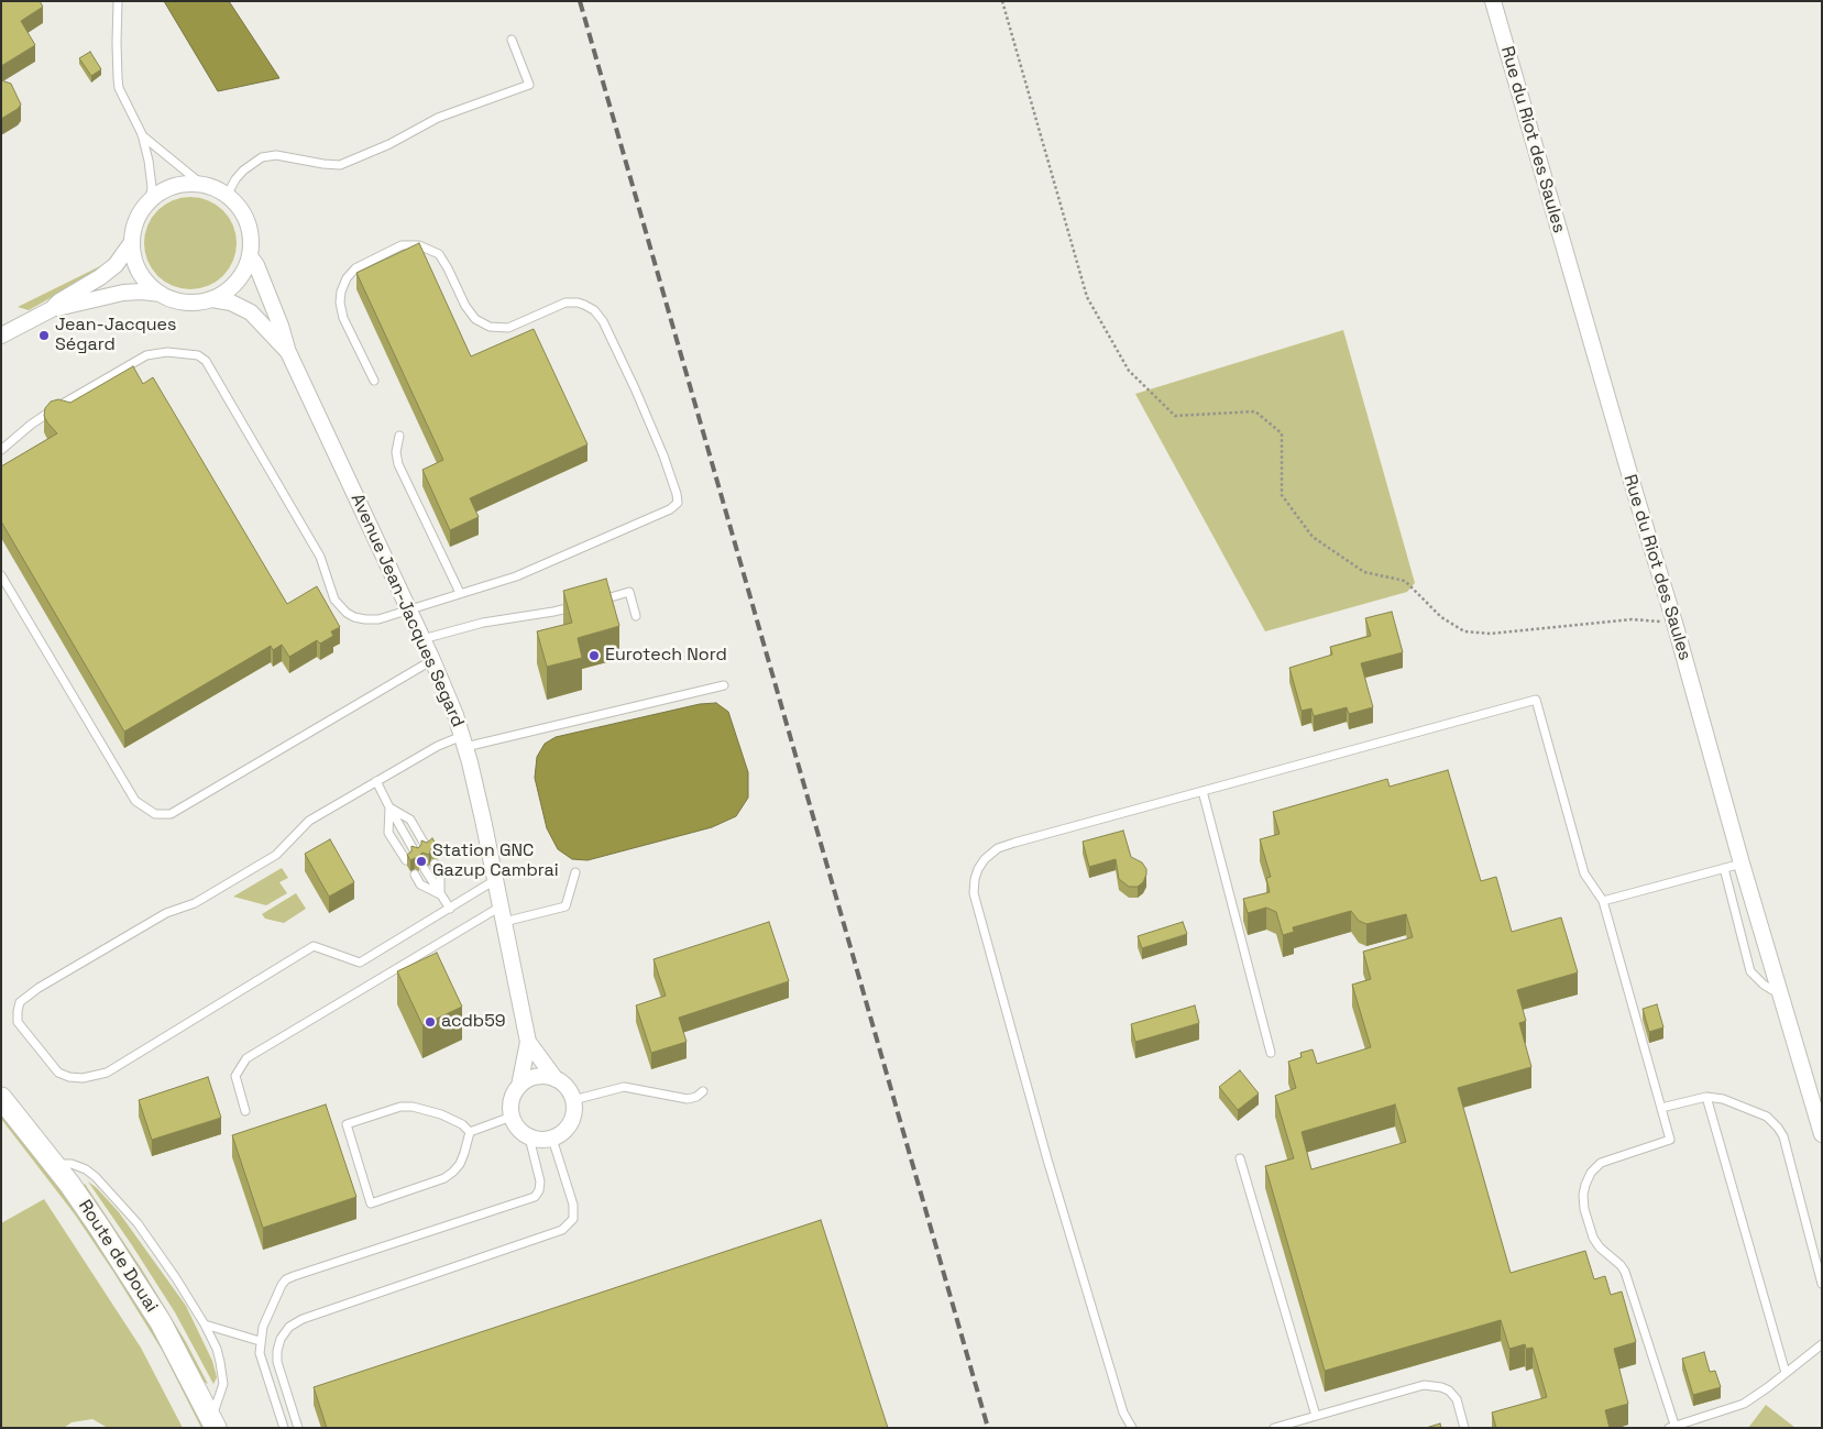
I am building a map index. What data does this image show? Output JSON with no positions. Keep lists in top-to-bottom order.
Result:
{
  "streets": {
    "main road": ["Route de Douai"],
    "street": ["Rue du Riot des Saules", "Avenue Jean-Jacques Segard"]
  },
  "places": [
    "Jean-Jacques Ségard",
    "Eurotech Nord",
    "Station GNC Gazup Cambrai",
    "acdb59"
  ]
}
